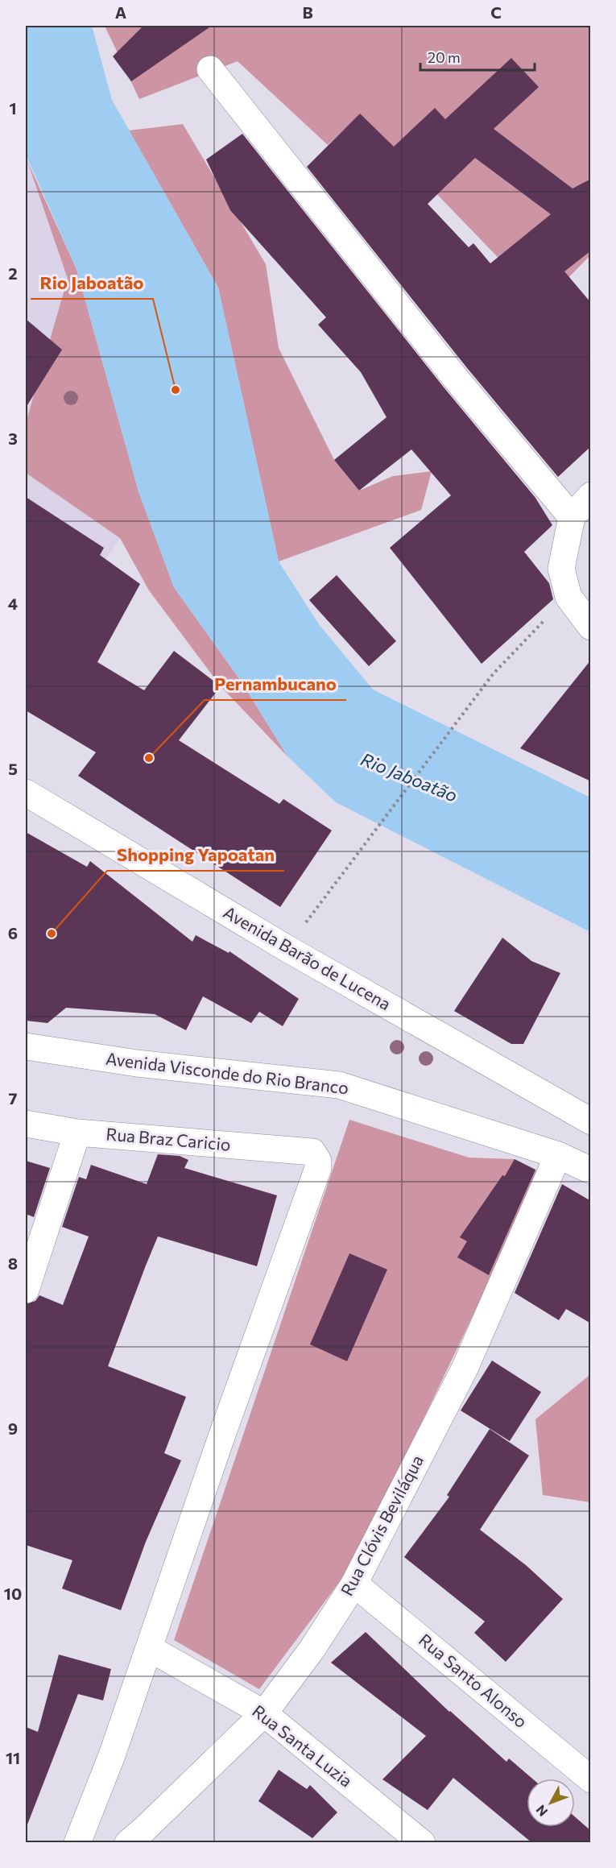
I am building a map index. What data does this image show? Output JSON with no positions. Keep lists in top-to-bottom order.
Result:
{
  "streets": {
    "street": [
      "Avenida Barão de Lucena",
      "Avenida Visconde do Rio Branco",
      "Rua Braz Caricio",
      "Rua Clóvis Beviláqua",
      "Rua Santo Alonso",
      "Rua Santa Luzia"
    ]
  },
  "crossings": [
    ["Avenida Visconde do Rio Branco", "Rua Clóvis Beviláqua"],
    ["Rua Braz Caricio", "Rua Santa Luzia"],
    ["Rua Clóvis Beviláqua", "Rua Santo Alonso"],
    ["Rua Clóvis Beviláqua", "Rua Santa Luzia"]
  ],
  "water": ["Rio Jaboatão"],
  "places": ["Rio Jaboatão", "Pernambucano", "Shopping Yapoatan"],
  "scale_bar": "20 m",
  "north": "bottom left",
  "grid": {
    "columns": ["A", "B", "C"],
    "rows": [
      "1",
      "2",
      "3",
      "4",
      "5",
      "6",
      "7",
      "8",
      "9",
      "10",
      "11"
    ]
  }
}
